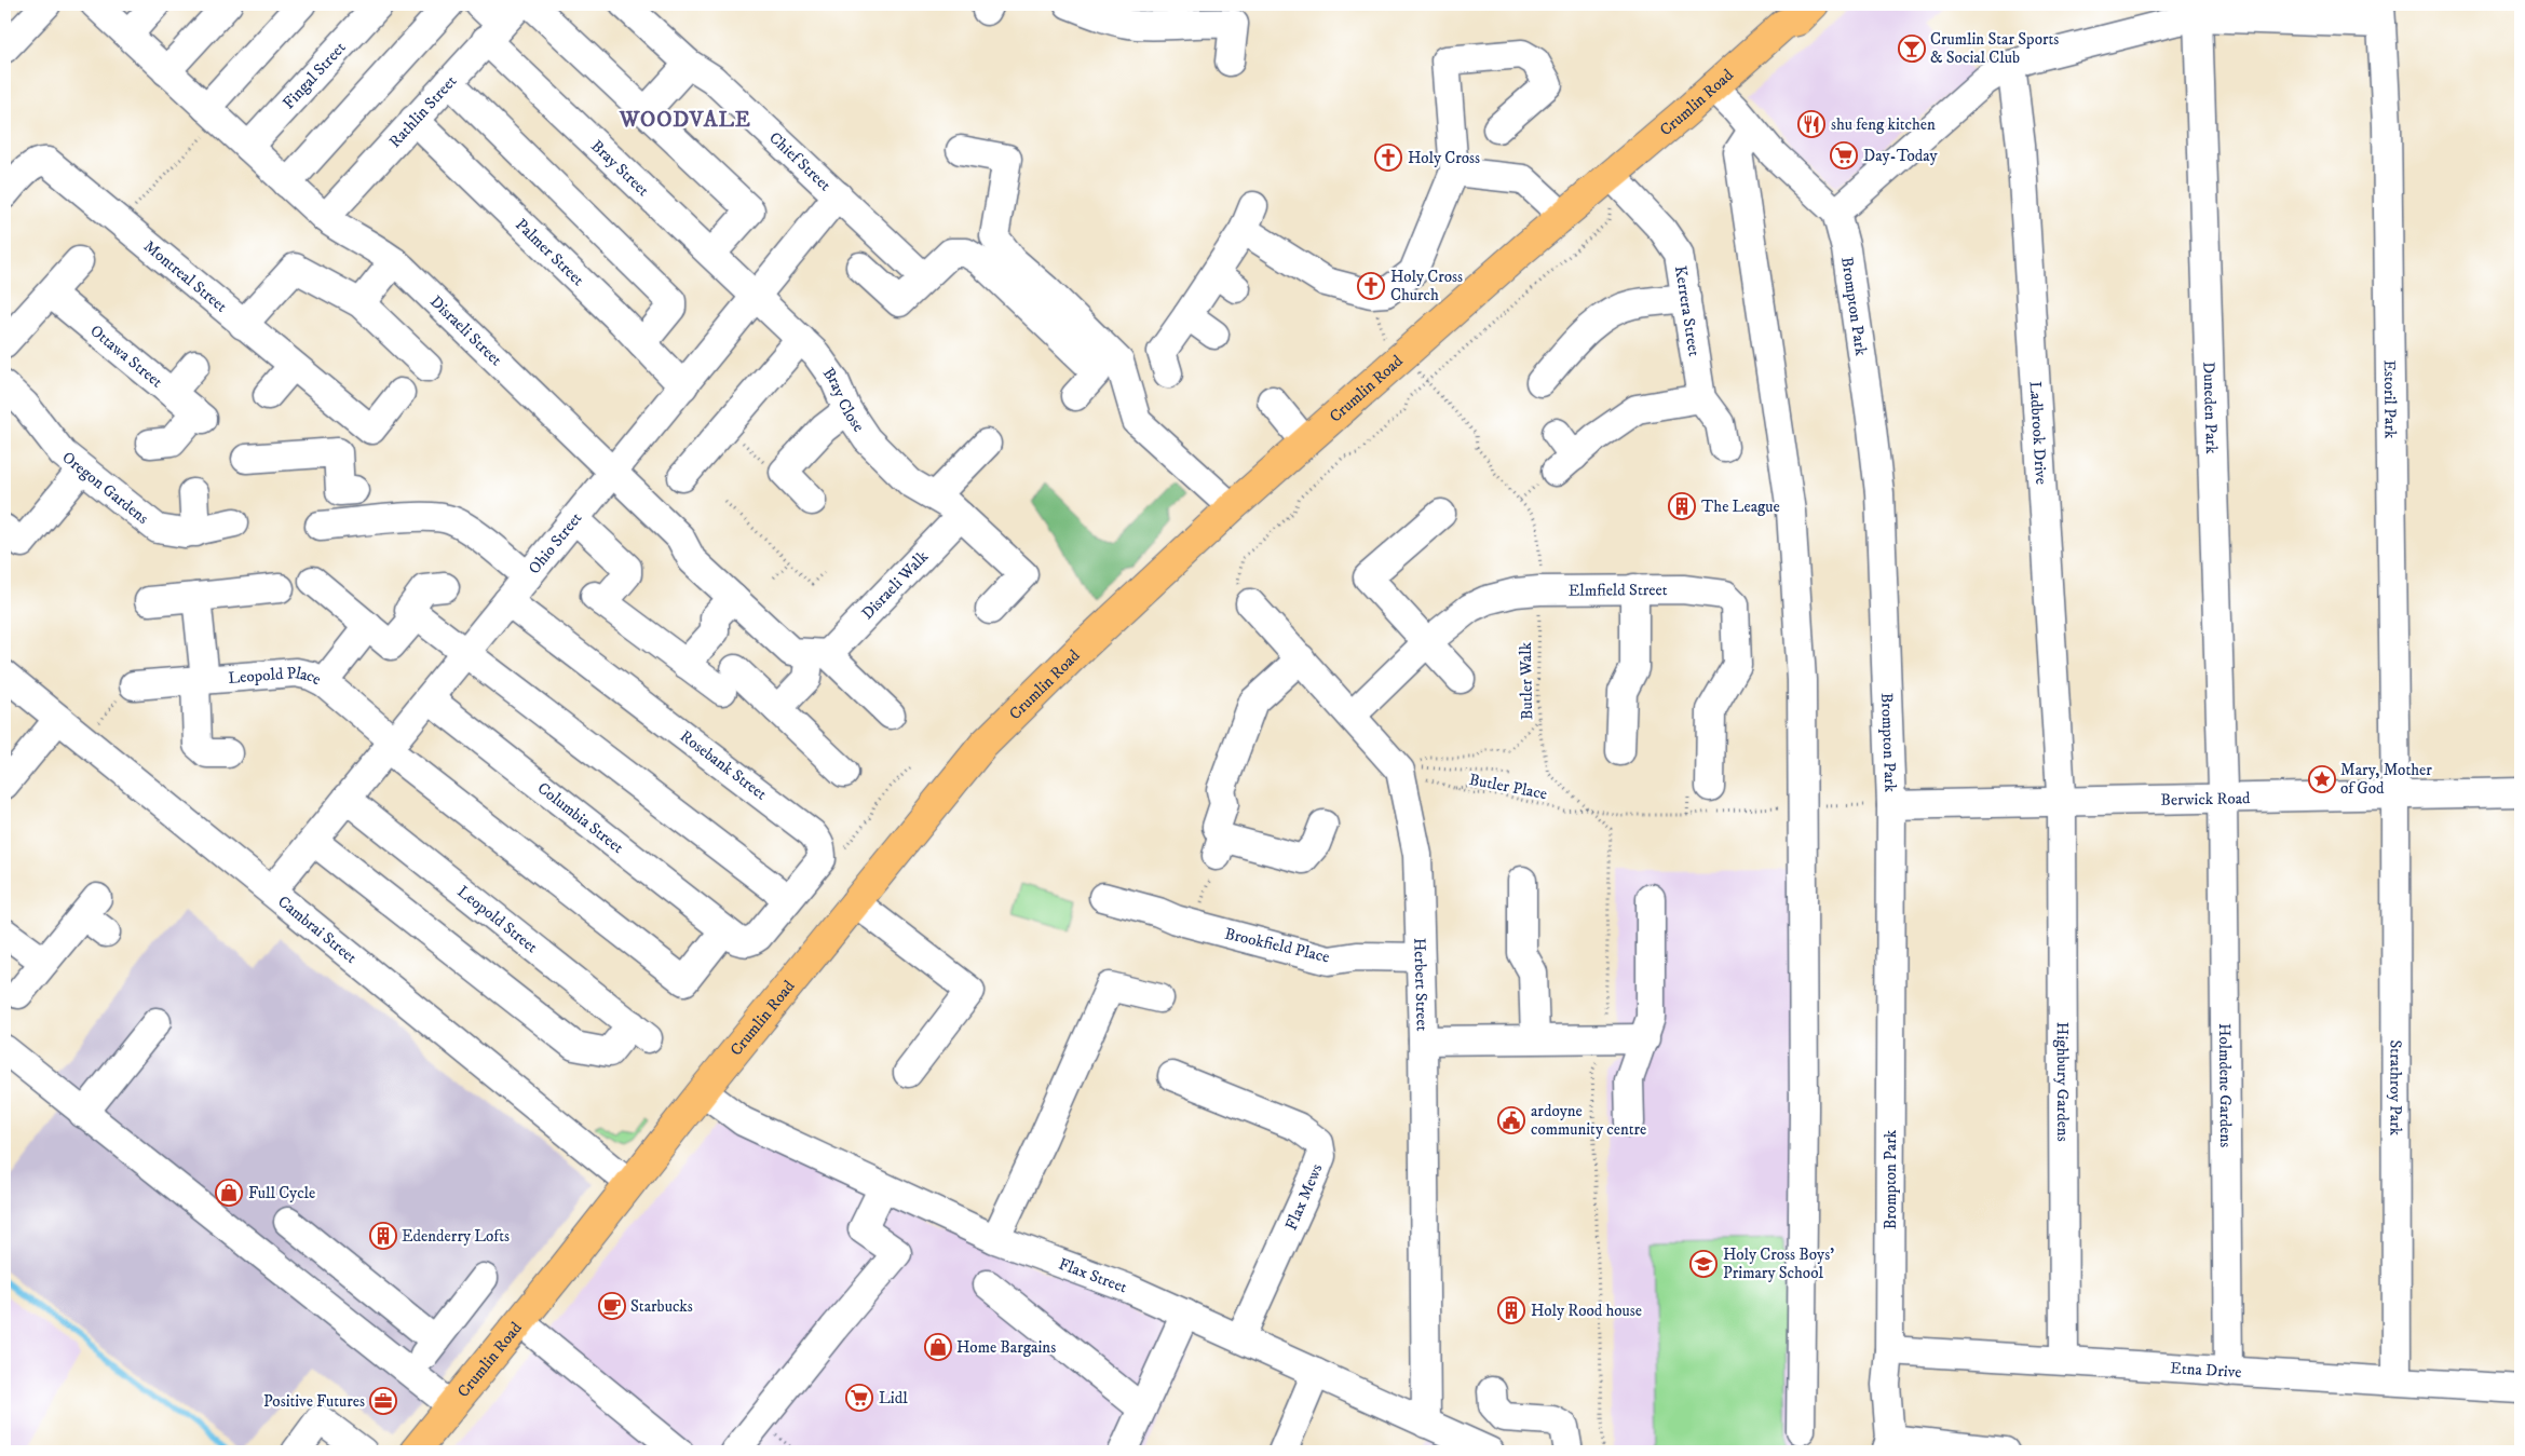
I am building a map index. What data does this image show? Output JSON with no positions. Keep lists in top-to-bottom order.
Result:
{
  "streets": {
    "main road": ["Crumlin Road"],
    "street": [
      "Fingal Street",
      "Rathlin Street",
      "Chief Street",
      "Bray Street",
      "Palmer Street",
      "Montreal Street",
      "Brompton Park",
      "Kerrera Street",
      "Disraeli Street",
      "Ottawa Street",
      "Bray Close",
      "Estoril Park",
      "Duneden Park",
      "Ladbrook Drive",
      "Oregon Gardens",
      "Ohio Street",
      "Disraeli Walk",
      "Elmfield Street",
      "Leopold Place",
      "Rosebank Street",
      "Berwick Road",
      "Columbia Street",
      "Leopold Street",
      "Cambrai Street",
      "Brookfield Place",
      "Herbert Street",
      "Highbury Gardens",
      "Holmdene Gardens",
      "Strathroy Park",
      "Flax Mews",
      "Flax Street",
      "Etna Drive"
    ],
    "path": ["Butler Walk", "Butler Place"]
  },
  "crossings": [
    ["Fingal Street", "Disraeli Street"],
    ["Crumlin Road", "Kerrera Street"],
    ["Crumlin Road", "Butler Walk"],
    ["Crumlin Road", "Cambrai Street"],
    ["Crumlin Road", "Flax Street"],
    ["Rathlin Street", "Bray Street"],
    ["Rathlin Street", "Palmer Street"],
    ["Rathlin Street", "Disraeli Street"],
    ["Chief Street", "Ohio Street"],
    ["Bray Street", "Bray Close"],
    ["Bray Street", "Ohio Street"],
    ["Palmer Street", "Ohio Street"],
    ["Brompton Park", "Butler Place"],
    ["Brompton Park", "Berwick Road"],
    ["Brompton Park", "Etna Drive"],
    ["Disraeli Street", "Ohio Street"],
    ["Disraeli Street", "Disraeli Walk"],
    ["Bray Close", "Ohio Street"],
    ["Bray Close", "Disraeli Walk"],
    ["Estoril Park", "Berwick Road"],
    ["Estoril Park", "Strathroy Park"],
    ["Duneden Park", "Berwick Road"],
    ["Duneden Park", "Holmdene Gardens"],
    ["Ladbrook Drive", "Berwick Road"],
    ["Ladbrook Drive", "Highbury Gardens"],
    ["Ohio Street", "Leopold Place"],
    ["Ohio Street", "Rosebank Street"],
    ["Ohio Street", "Columbia Street"],
    ["Ohio Street", "Leopold Street"],
    ["Ohio Street", "Cambrai Street"],
    ["Elmfield Street", "Butler Walk"],
    ["Elmfield Street", "Herbert Street"],
    ["Butler Walk", "Butler Place"],
    ["Leopold Place", "Rosebank Street"],
    ["Leopold Place", "Columbia Street"],
    ["Rosebank Street", "Columbia Street"],
    ["Butler Place", "Berwick Road"],
    ["Butler Place", "Herbert Street"],
    ["Berwick Road", "Highbury Gardens"],
    ["Berwick Road", "Holmdene Gardens"],
    ["Berwick Road", "Strathroy Park"],
    ["Brookfield Place", "Herbert Street"],
    ["Herbert Street", "Flax Street"],
    ["Highbury Gardens", "Etna Drive"],
    ["Holmdene Gardens", "Etna Drive"],
    ["Strathroy Park", "Etna Drive"],
    ["Flax Mews", "Flax Street"]
  ],
  "districts": ["WOODVALE"],
  "places": {
    "bar": ["Crumlin Star Sports & Social Club"],
    "restaurant": ["shu feng kitchen"],
    "supermarket": ["Day-Today", "Lidl"],
    "church": ["Holy Cross", "Holy Cross Church"],
    "building": ["The League", "Edenderry Lofts", "Holy Rood house"],
    "place": ["Mary, Mother of God"],
    "public building": ["ardoyne community centre"],
    "shop": ["Full Cycle", "Home Bargains"],
    "school or university": ["Holy Cross Boys' Primary School"],
    "cafe": ["Starbucks"],
    "office": ["Positive Futures"]
  }
}
